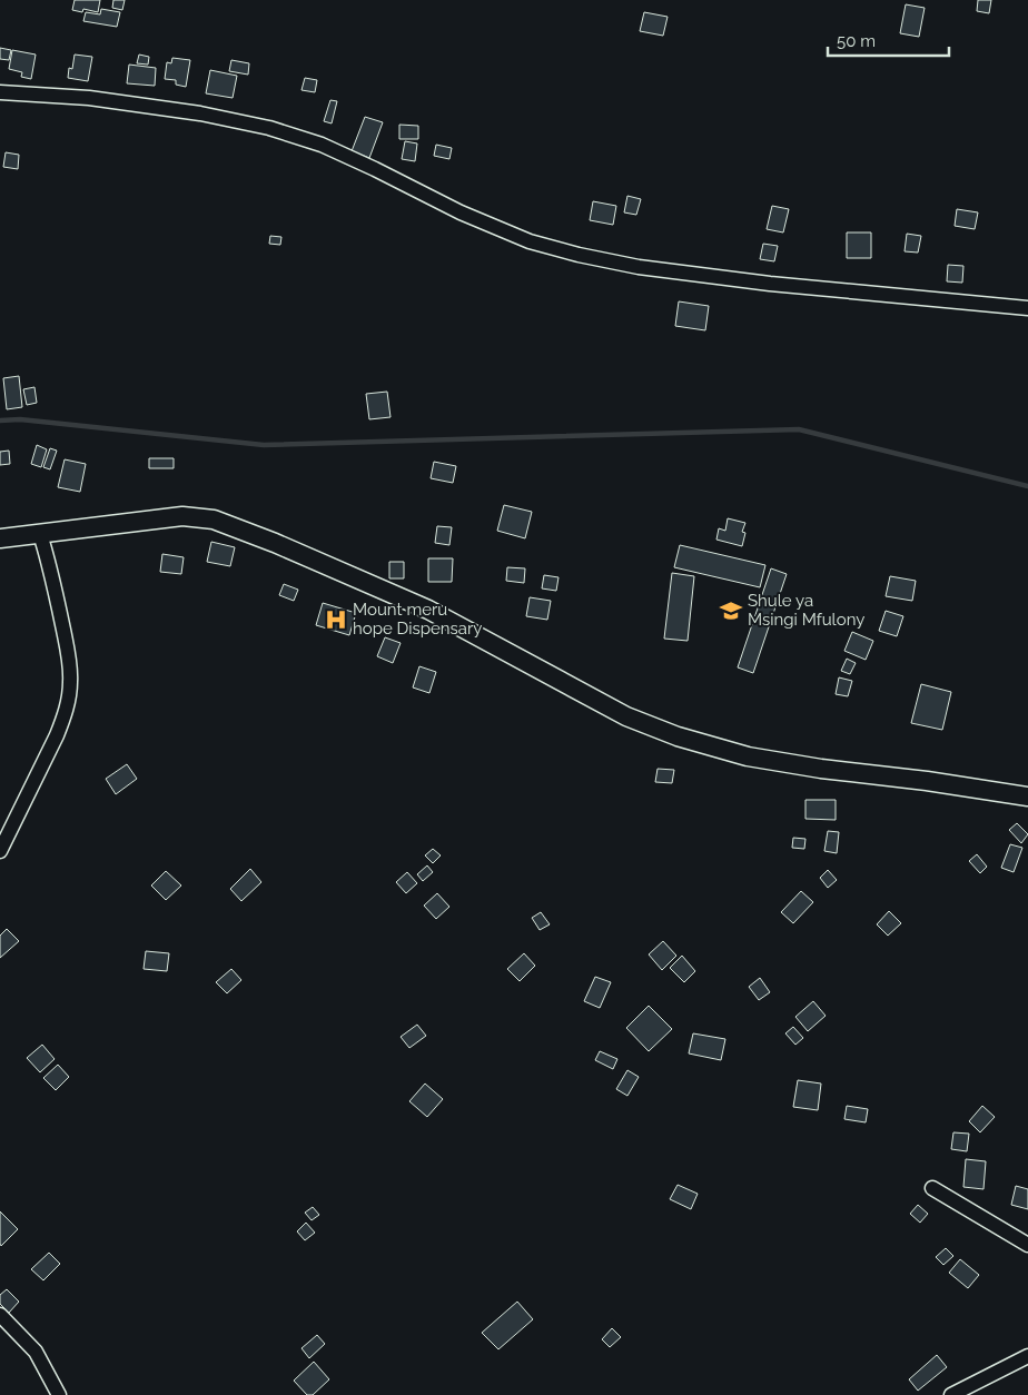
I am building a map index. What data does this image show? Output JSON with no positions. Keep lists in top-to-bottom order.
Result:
{
  "places": {
    "school or university": ["Shule ya Msingi Mfulony"],
    "hospital": ["Mount meru hope Dispensary"]
  },
  "scale_bar": "50 m"
}
